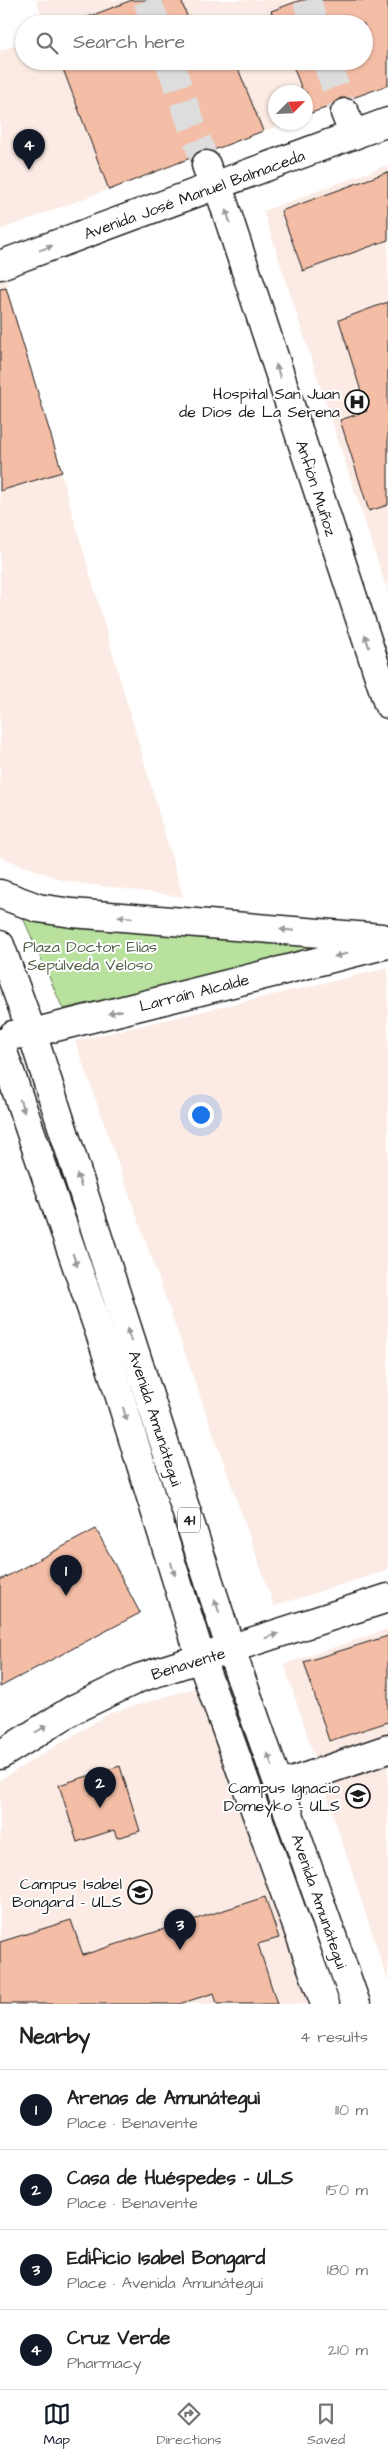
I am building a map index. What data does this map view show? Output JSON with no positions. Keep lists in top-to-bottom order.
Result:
{
  "streets": {
    "main road": [
      "Avenida José Manuel Balmaceda",
      "Anfión Muñoz",
      "Larraín Alcalde",
      "Avenida Amunátegui",
      "41",
      "Benavente"
    ]
  },
  "crossings": [
    ["Avenida José Manuel Balmaceda", "Anfión Muñoz"],
    ["Larraín Alcalde", "Avenida Amunátegui"],
    ["Avenida Amunátegui", "Benavente"]
  ],
  "one_way": ["Avenida José Manuel Balmaceda", "Anfión Muñoz", "Benavente"],
  "parks": ["Plaza Doctor Elías Sepúlveda Veloso"],
  "places": {
    "hospital": ["Hospital San Juan de Dios de La Serena"],
    "school or university": ["Campus Ignacio Domeyko - ULS", "Campus Isabel Bongard - ULS"]
  },
  "north": "top right",
  "page": {
    "search": "Search here",
    "pins": [
      "4",
      "1",
      "2",
      "3"
    ],
    "heading": ["Nearby", "4 results"],
    "list": [
      {
        "mark": "1",
        "name": "Arenas de Amunátegui",
        "note": "Place · Benavente",
        "value": "110 m"
      },
      {
        "mark": "2",
        "name": "Casa de Huéspedes - ULS",
        "note": "Place · Benavente",
        "value": "150 m"
      },
      {
        "mark": "3",
        "name": "Edificio Isabel Bongard",
        "note": "Place · Avenida Amunátegui",
        "value": "180 m"
      },
      {
        "mark": "4",
        "name": "Cruz Verde",
        "note": "Pharmacy",
        "value": "210 m"
      }
    ],
    "nav": ["Map", "Directions", "Saved"]
  }
}
